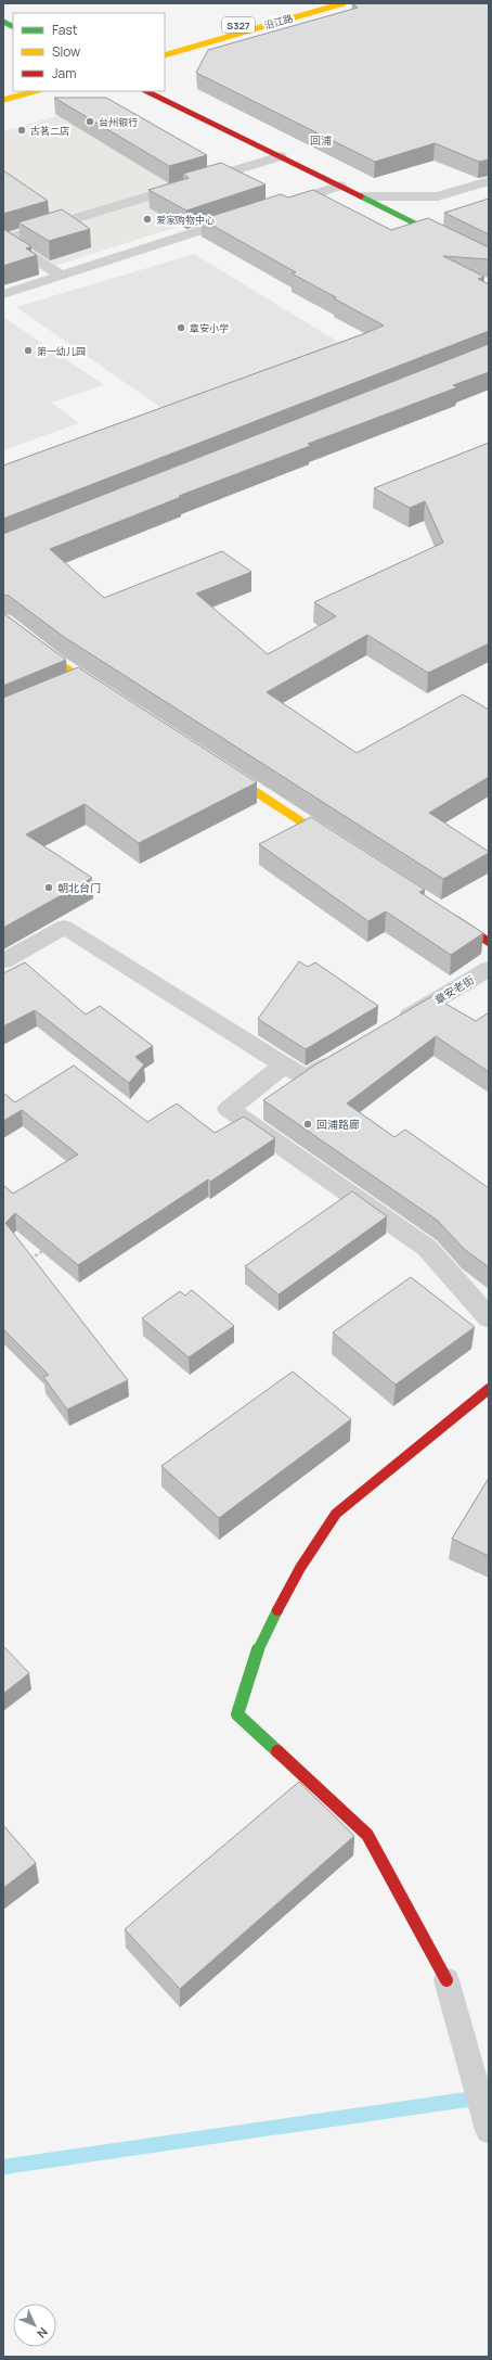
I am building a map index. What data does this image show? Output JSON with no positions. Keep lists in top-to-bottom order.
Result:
{
  "streets": {
    "street": ["沿江路", "S327", "章安老街"]
  },
  "districts": ["回浦"],
  "places": [
    "台州银行",
    "古茗二店",
    "爱家购物中心",
    "章安小学",
    "第一幼儿园",
    "朝北台门",
    "回浦路廊"
  ],
  "legend": ["Fast", "Slow", "Jam"],
  "north": "bottom right"
}
